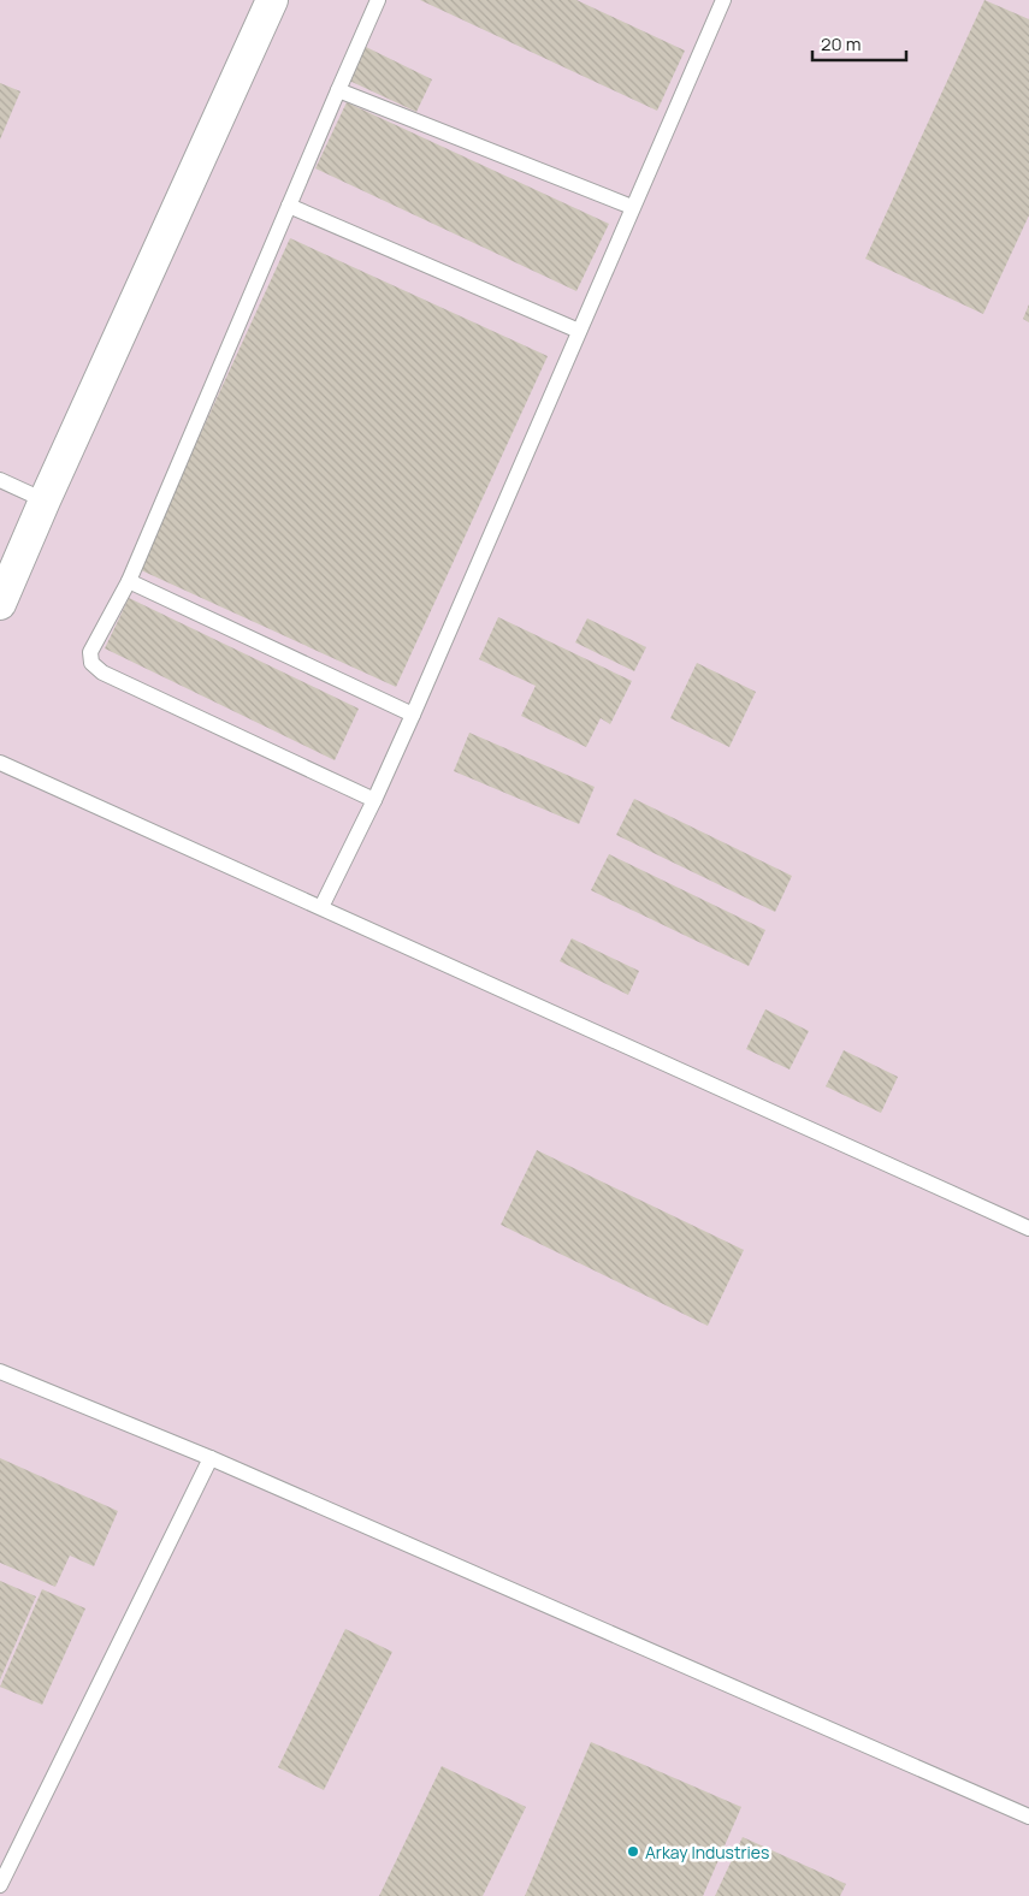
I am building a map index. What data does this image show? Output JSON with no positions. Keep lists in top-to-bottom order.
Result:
{
  "places": ["Arkay Industries"],
  "scale_bar": "20 m"
}
